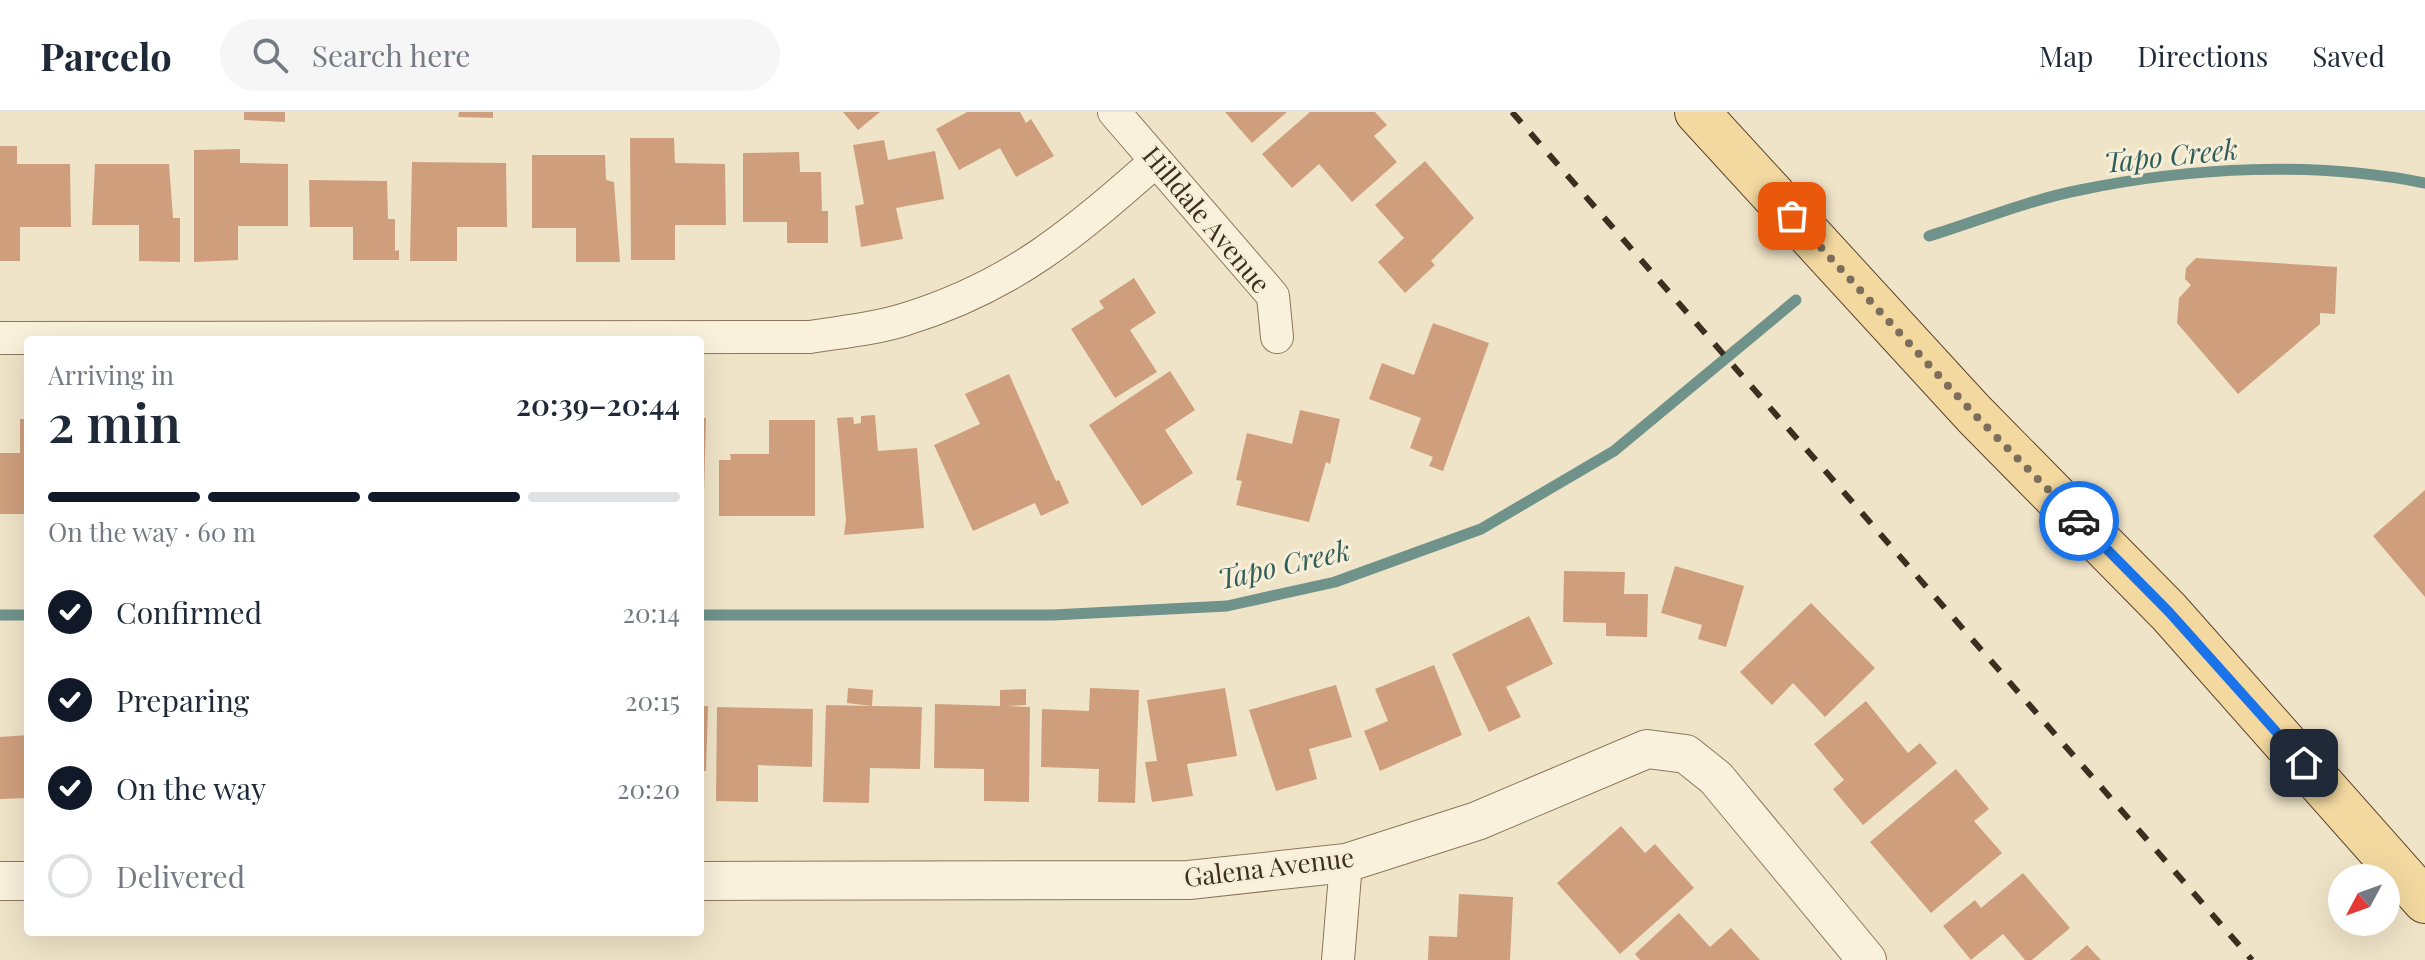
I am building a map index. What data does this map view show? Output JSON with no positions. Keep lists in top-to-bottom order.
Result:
{
  "streets": {
    "street": ["Hilldale Avenue", "Galena Avenue"]
  },
  "water": ["Tapo Creek"],
  "north": "bottom left",
  "page": {
    "header": "Parcelo",
    "search": "Search here",
    "nav": ["Map", "Directions", "Saved"],
    "heading": ["2 min", "Arriving in", "20:39–20:44"],
    "bar": "On the way · 60 m",
    "list": [
      ["Confirmed", "20:14"],
      ["Preparing", "20:15"],
      ["On the way", "20:20"],
      "Delivered"
    ]
  }
}
